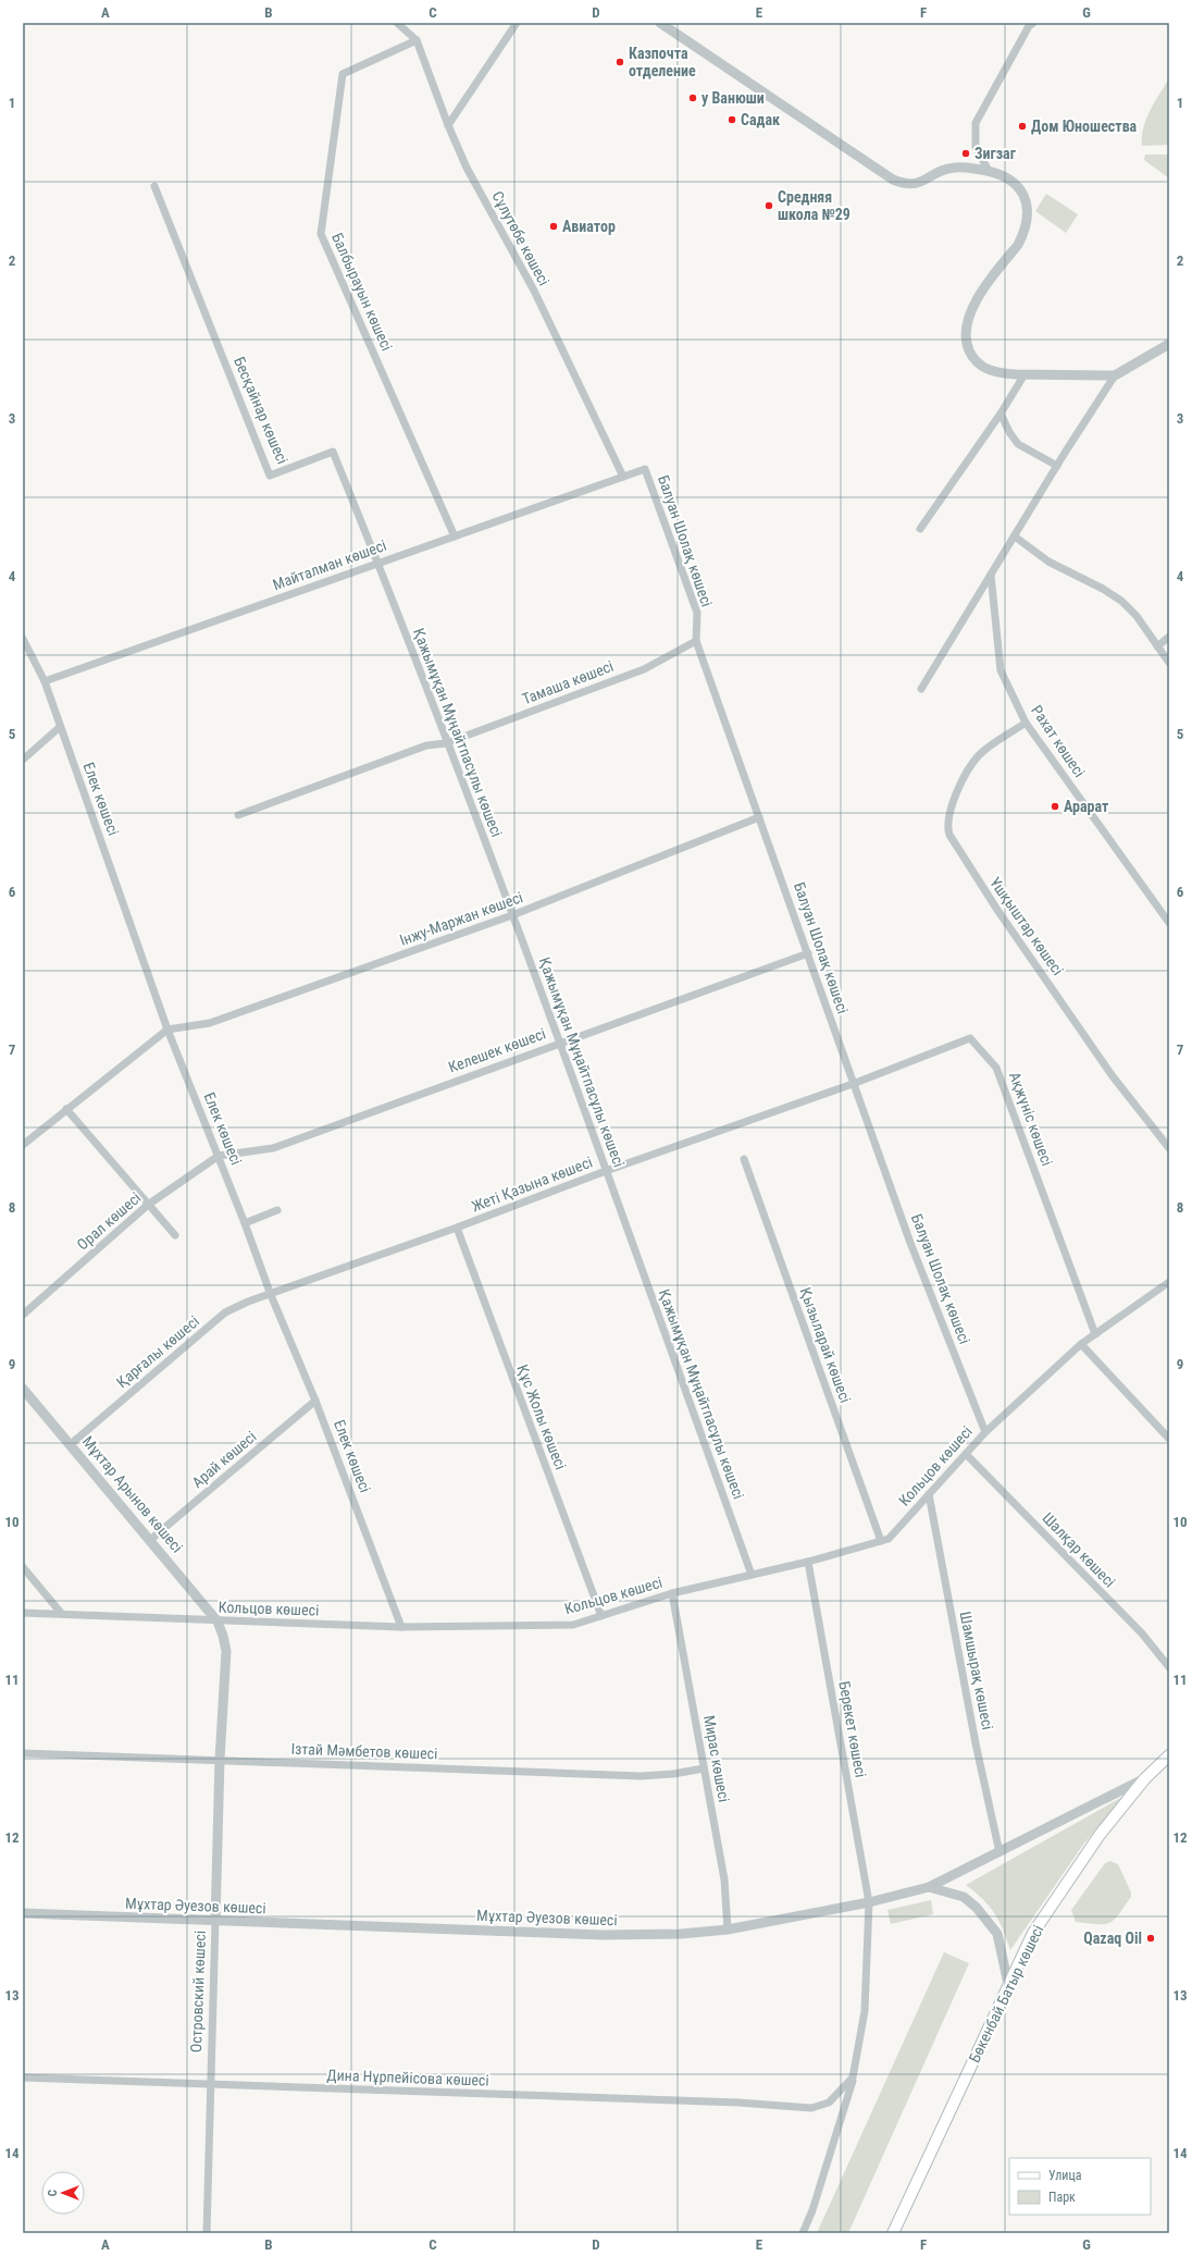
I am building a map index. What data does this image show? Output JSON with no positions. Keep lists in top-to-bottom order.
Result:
{
  "streets": {
    "main road": ["Бөкенбай Батыр көшесі"],
    "street": [
      "Сұлутөбе көшесі",
      "Балбырауын көшесі",
      "Бесқайнар көшесі",
      "Балуан Шолақ көшесі",
      "Майталман көшесі",
      "Тамаша көшесі",
      "Қажымұқан Мұңайтпасұлы көшесі",
      "Рахат көшесі",
      "Елек көшесі",
      "Інжу-Маржан көшесі",
      "Ұшқыштар көшесі",
      "Келешек көшесі",
      "Ақжүніс көшесі",
      "Жеті Қазына көшесі",
      "Орал көшесі",
      "Қызыларай көшесі",
      "Қарғалы көшесі",
      "Құс Жолы көшесі",
      "Арай көшесі",
      "Кольцов көшесі",
      "Мұхтар Арынов көшесі",
      "Шалқар көшесі",
      "Шамшырақ көшесі",
      "Берекет көшесі",
      "Ізтай Мәмбетов көшесі",
      "Мирас көшесі",
      "Мұхтар Әуезов көшесі",
      "Островский көшесі",
      "Дина Нұрпейісова көшесі"
    ]
  },
  "crossings": [
    ["Сұлутөбе көшесі", "Балбырауын көшесі"],
    ["Сұлутөбе көшесі", "Майталман көшесі"],
    ["Балбырауын көшесі", "Майталман көшесі"],
    ["Бесқайнар көшесі", "Майталман көшесі"],
    ["Бесқайнар көшесі", "Қажымұқан Мұңайтпасұлы көшесі"],
    ["Балуан Шолақ көшесі", "Майталман көшесі"],
    ["Балуан Шолақ көшесі", "Тамаша көшесі"],
    ["Балуан Шолақ көшесі", "Інжу-Маржан көшесі"],
    ["Балуан Шолақ көшесі", "Келешек көшесі"],
    ["Балуан Шолақ көшесі", "Ақжүніс көшесі"],
    ["Балуан Шолақ көшесі", "Жеті Қазына көшесі"],
    ["Балуан Шолақ көшесі", "Кольцов көшесі"],
    ["Майталман көшесі", "Қажымұқан Мұңайтпасұлы көшесі"],
    ["Майталман көшесі", "Елек көшесі"],
    ["Тамаша көшесі", "Қажымұқан Мұңайтпасұлы көшесі"],
    ["Қажымұқан Мұңайтпасұлы көшесі", "Інжу-Маржан көшесі"],
    ["Қажымұқан Мұңайтпасұлы көшесі", "Келешек көшесі"],
    ["Қажымұқан Мұңайтпасұлы көшесі", "Жеті Қазына көшесі"],
    ["Қажымұқан Мұңайтпасұлы көшесі", "Кольцов көшесі"],
    ["Рахат көшесі", "Ұшқыштар көшесі"],
    ["Елек көшесі", "Інжу-Маржан көшесі"],
    ["Елек көшесі", "Келешек көшесі"],
    ["Елек көшесі", "Жеті Қазына көшесі"],
    ["Елек көшесі", "Орал көшесі"],
    ["Елек көшесі", "Қарғалы көшесі"],
    ["Елек көшесі", "Арай көшесі"],
    ["Елек көшесі", "Кольцов көшесі"],
    ["Келешек көшесі", "Орал көшесі"],
    ["Ақжүніс көшесі", "Жеті Қазына көшесі"],
    ["Ақжүніс көшесі", "Кольцов көшесі"],
    ["Жеті Қазына көшесі", "Қарғалы көшесі"],
    ["Жеті Қазына көшесі", "Құс Жолы көшесі"],
    ["Қызыларай көшесі", "Кольцов көшесі"],
    ["Қарғалы көшесі", "Мұхтар Арынов көшесі"],
    ["Құс Жолы көшесі", "Кольцов көшесі"],
    ["Арай көшесі", "Мұхтар Арынов көшесі"],
    ["Кольцов көшесі", "Мұхтар Арынов көшесі"],
    ["Кольцов көшесі", "Шалқар көшесі"],
    ["Кольцов көшесі", "Шамшырақ көшесі"],
    ["Кольцов көшесі", "Берекет көшесі"],
    ["Кольцов көшесі", "Мирас көшесі"],
    ["Кольцов көшесі", "Островский көшесі"],
    ["Мұхтар Арынов көшесі", "Островский көшесі"],
    ["Берекет көшесі", "Мұхтар Әуезов көшесі"],
    ["Берекет көшесі", "Дина Нұрпейісова көшесі"],
    ["Ізтай Мәмбетов көшесі", "Мирас көшесі"],
    ["Ізтай Мәмбетов көшесі", "Островский көшесі"],
    ["Мирас көшесі", "Мұхтар Әуезов көшесі"],
    ["Мұхтар Әуезов көшесі", "Островский көшесі"],
    ["Мұхтар Әуезов көшесі", "Бөкенбай Батыр көшесі"],
    ["Островский көшесі", "Дина Нұрпейісова көшесі"]
  ],
  "places": [
    "Казпочта отделение",
    "у Ванюши",
    "Садак",
    "Дом Юношества",
    "Зигзаг",
    "Средняя школа №29",
    "Авиатор",
    "Арарат",
    "Qazaq Oil"
  ],
  "legend": ["Улица", "Парк"],
  "north": "left",
  "grid": {
    "columns": [
      "A",
      "B",
      "C",
      "D",
      "E",
      "F",
      "G"
    ],
    "rows": [
      "1",
      "2",
      "3",
      "4",
      "5",
      "6",
      "7",
      "8",
      "9",
      "10",
      "11",
      "12",
      "13",
      "14"
    ]
  }
}
